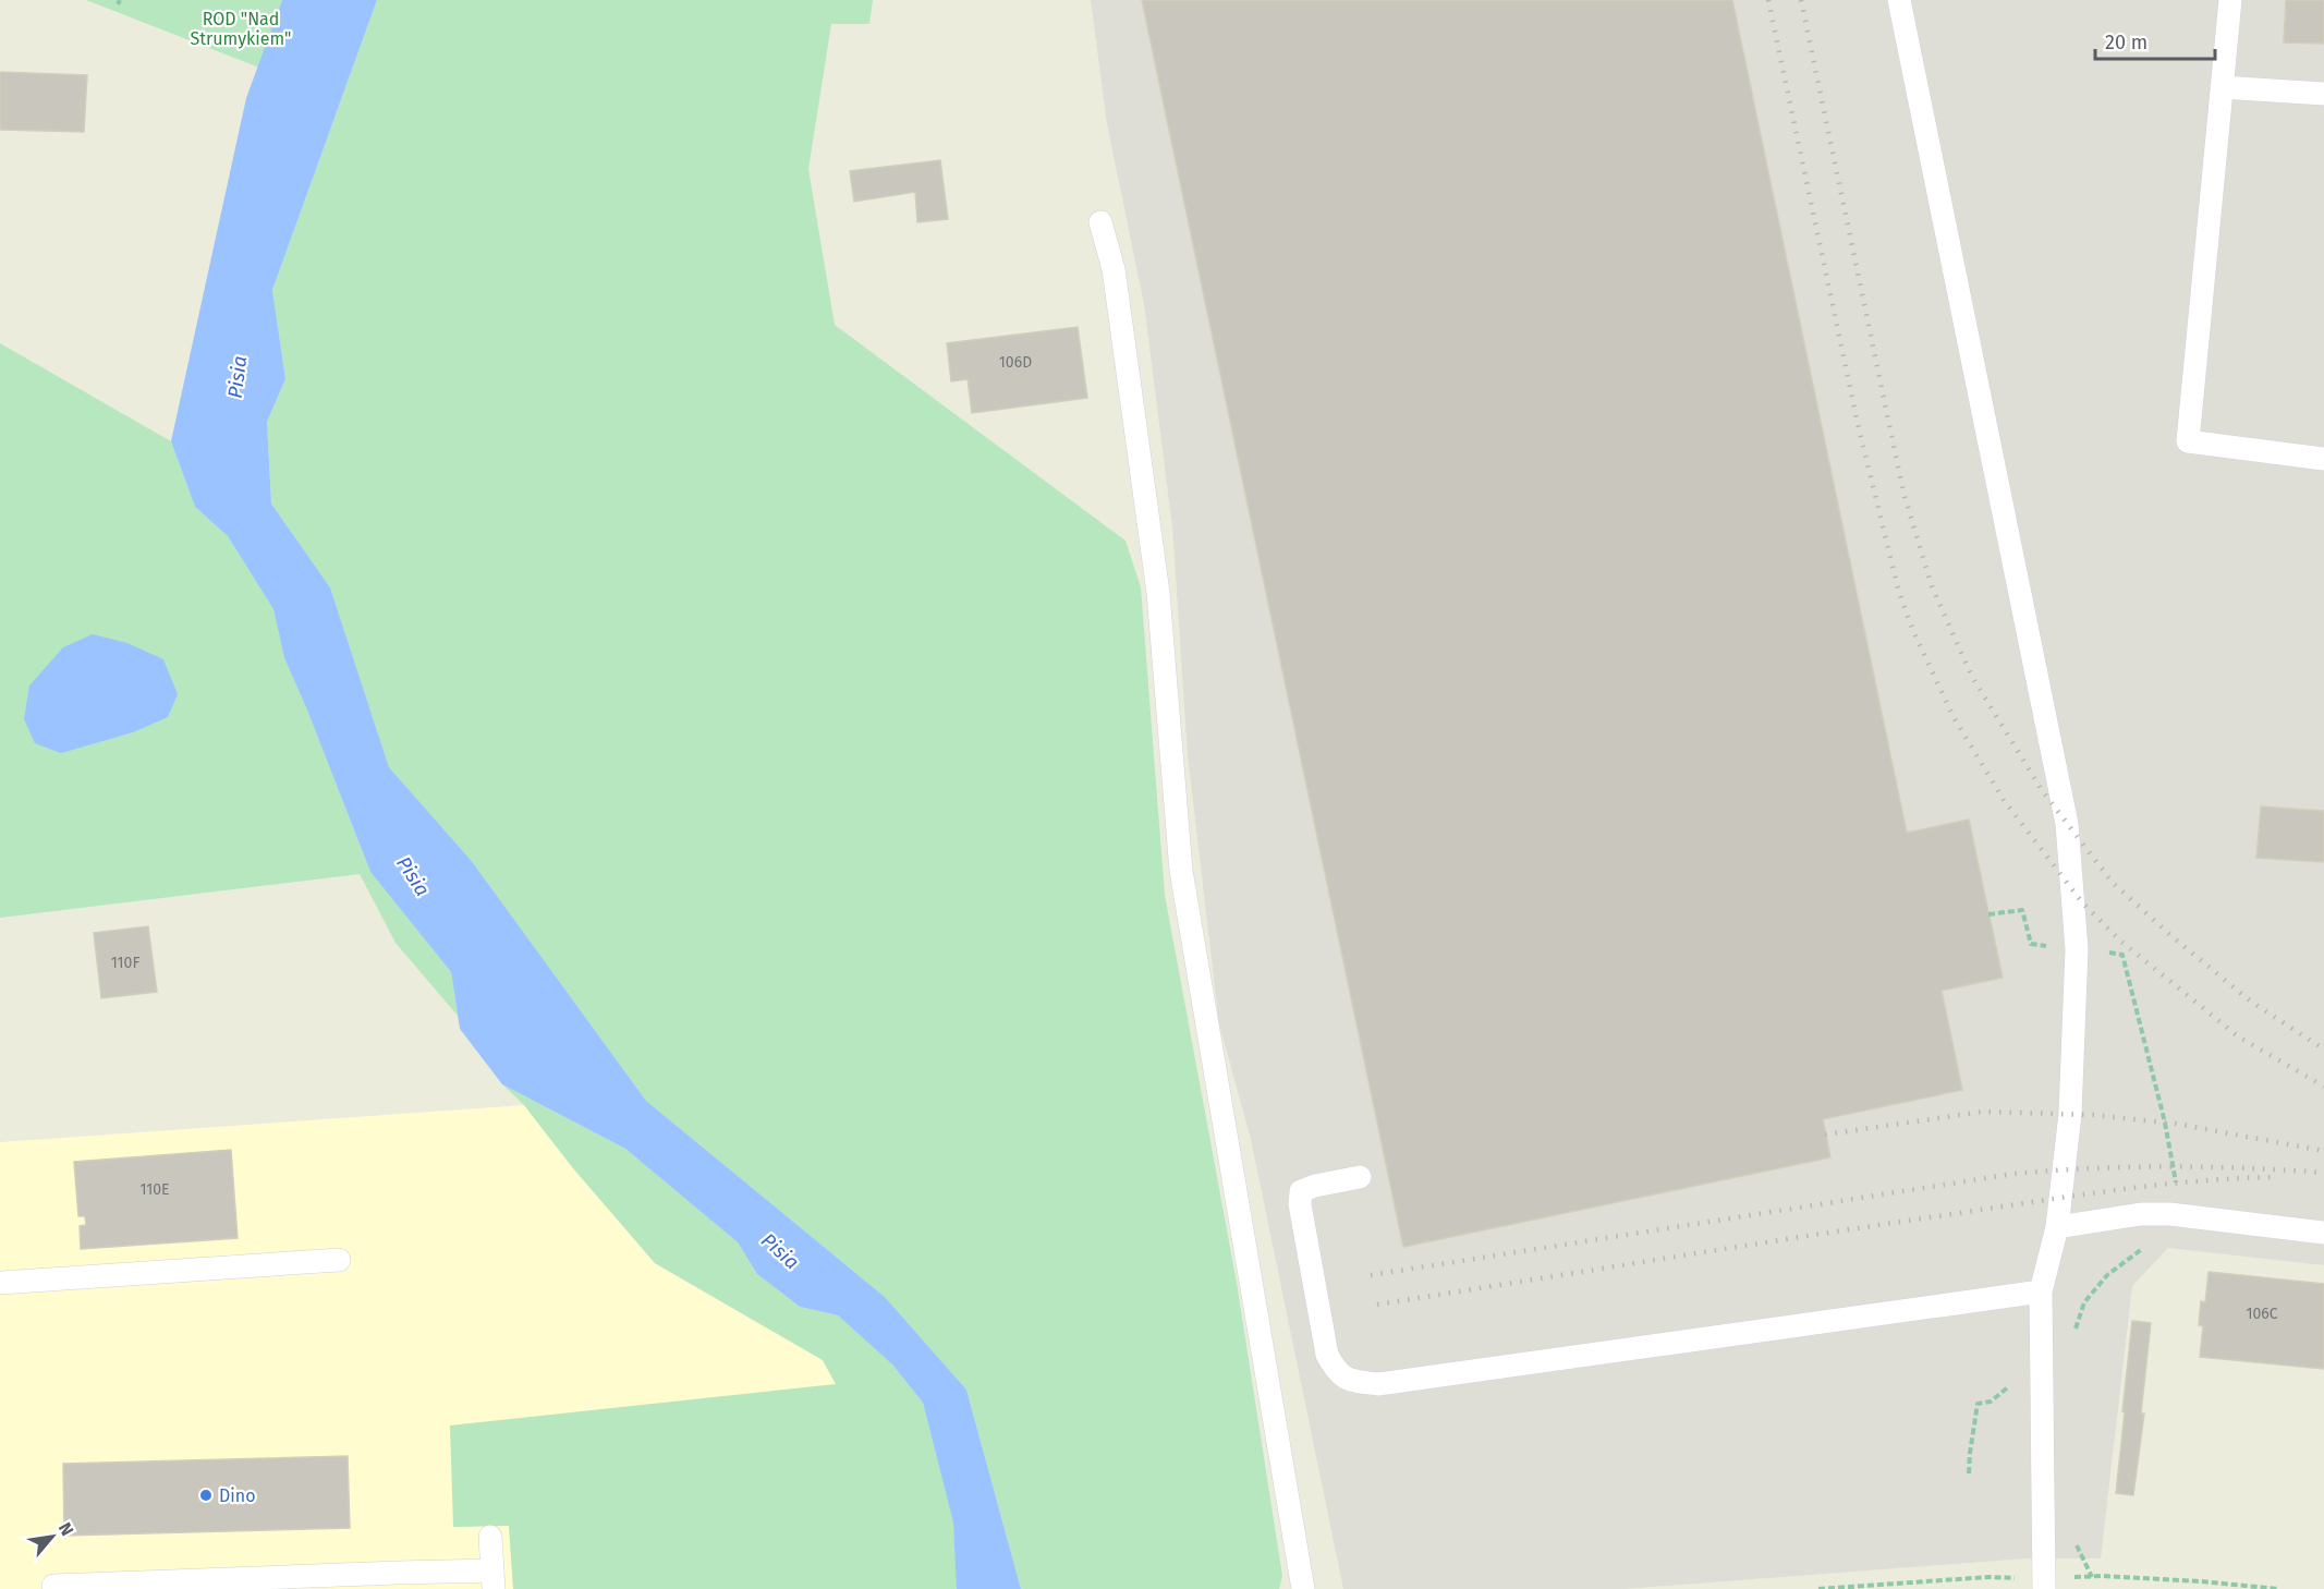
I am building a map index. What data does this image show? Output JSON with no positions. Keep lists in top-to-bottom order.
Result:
{
  "water": ["Pisia"],
  "parks": ["ROD \"Nad Strumykiem\""],
  "places": ["Dino"],
  "house_numbers": [
    "106D",
    "110F",
    "110E",
    "106C"
  ],
  "scale_bar": "20 m",
  "north": "top right"
}
